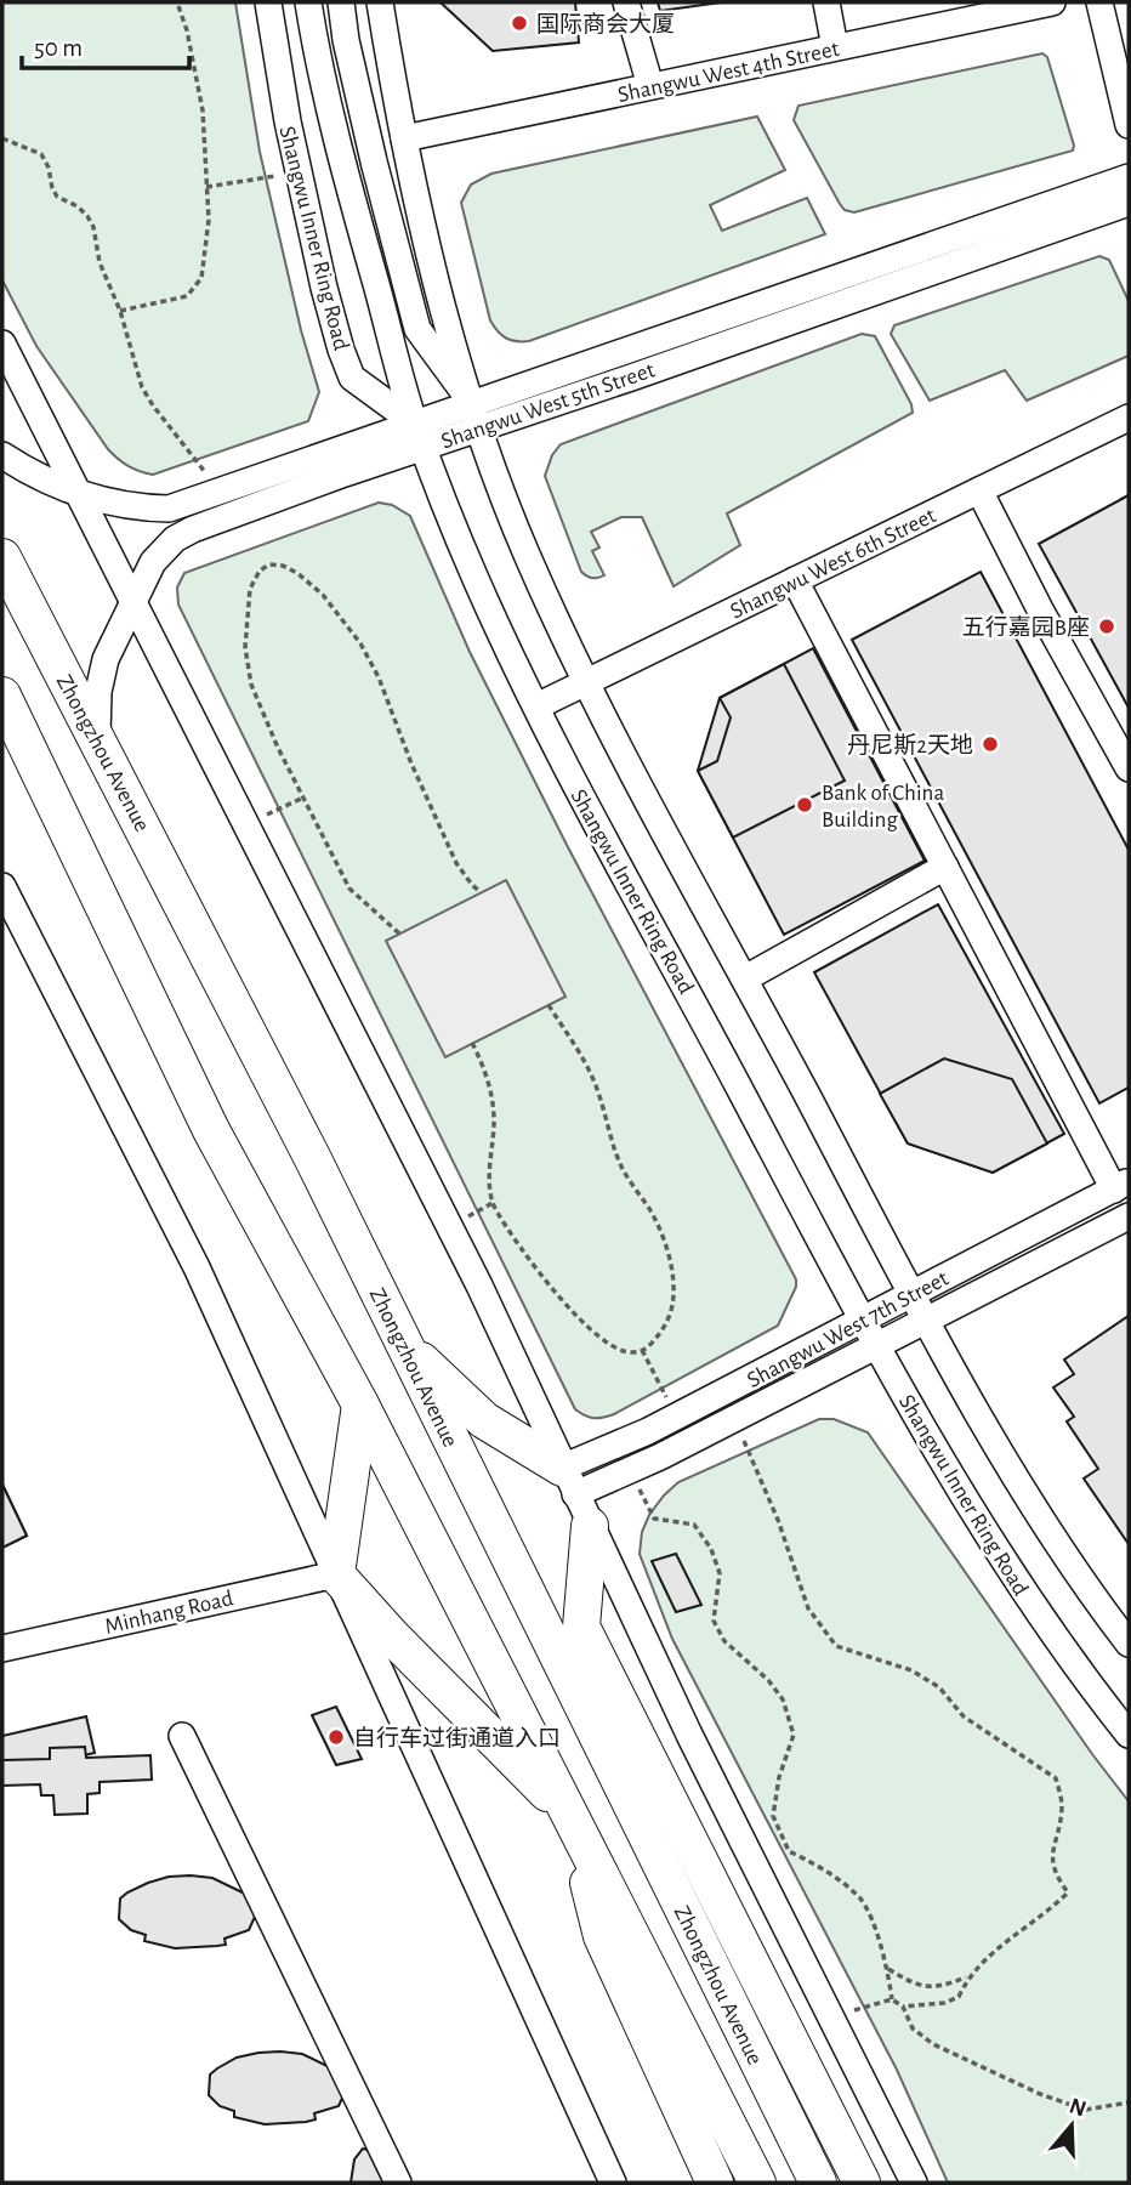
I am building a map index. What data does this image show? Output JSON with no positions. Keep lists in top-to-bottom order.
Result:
{
  "streets": {
    "highway": ["Zhongzhou Avenue"],
    "street": [
      "Shangwu West 4th Street",
      "Shangwu Inner Ring Road",
      "Shangwu West 5th Street",
      "Shangwu West 6th Street",
      "Shangwu West 7th Street",
      "Minhang Road"
    ]
  },
  "crossings": [
    ["Shangwu Inner Ring Road", "Shangwu West 5th Street"],
    ["Shangwu Inner Ring Road", "Shangwu West 6th Street"],
    ["Shangwu Inner Ring Road", "Shangwu West 7th Street"],
    ["Shangwu West 5th Street", "Zhongzhou Avenue"]
  ],
  "places": [
    "国际商会大厦",
    "五行嘉园B座",
    "丹尼斯2天地",
    "Bank of China Building",
    "自行车过街通道入口"
  ],
  "scale_bar": "50 m",
  "north": "top"
}
